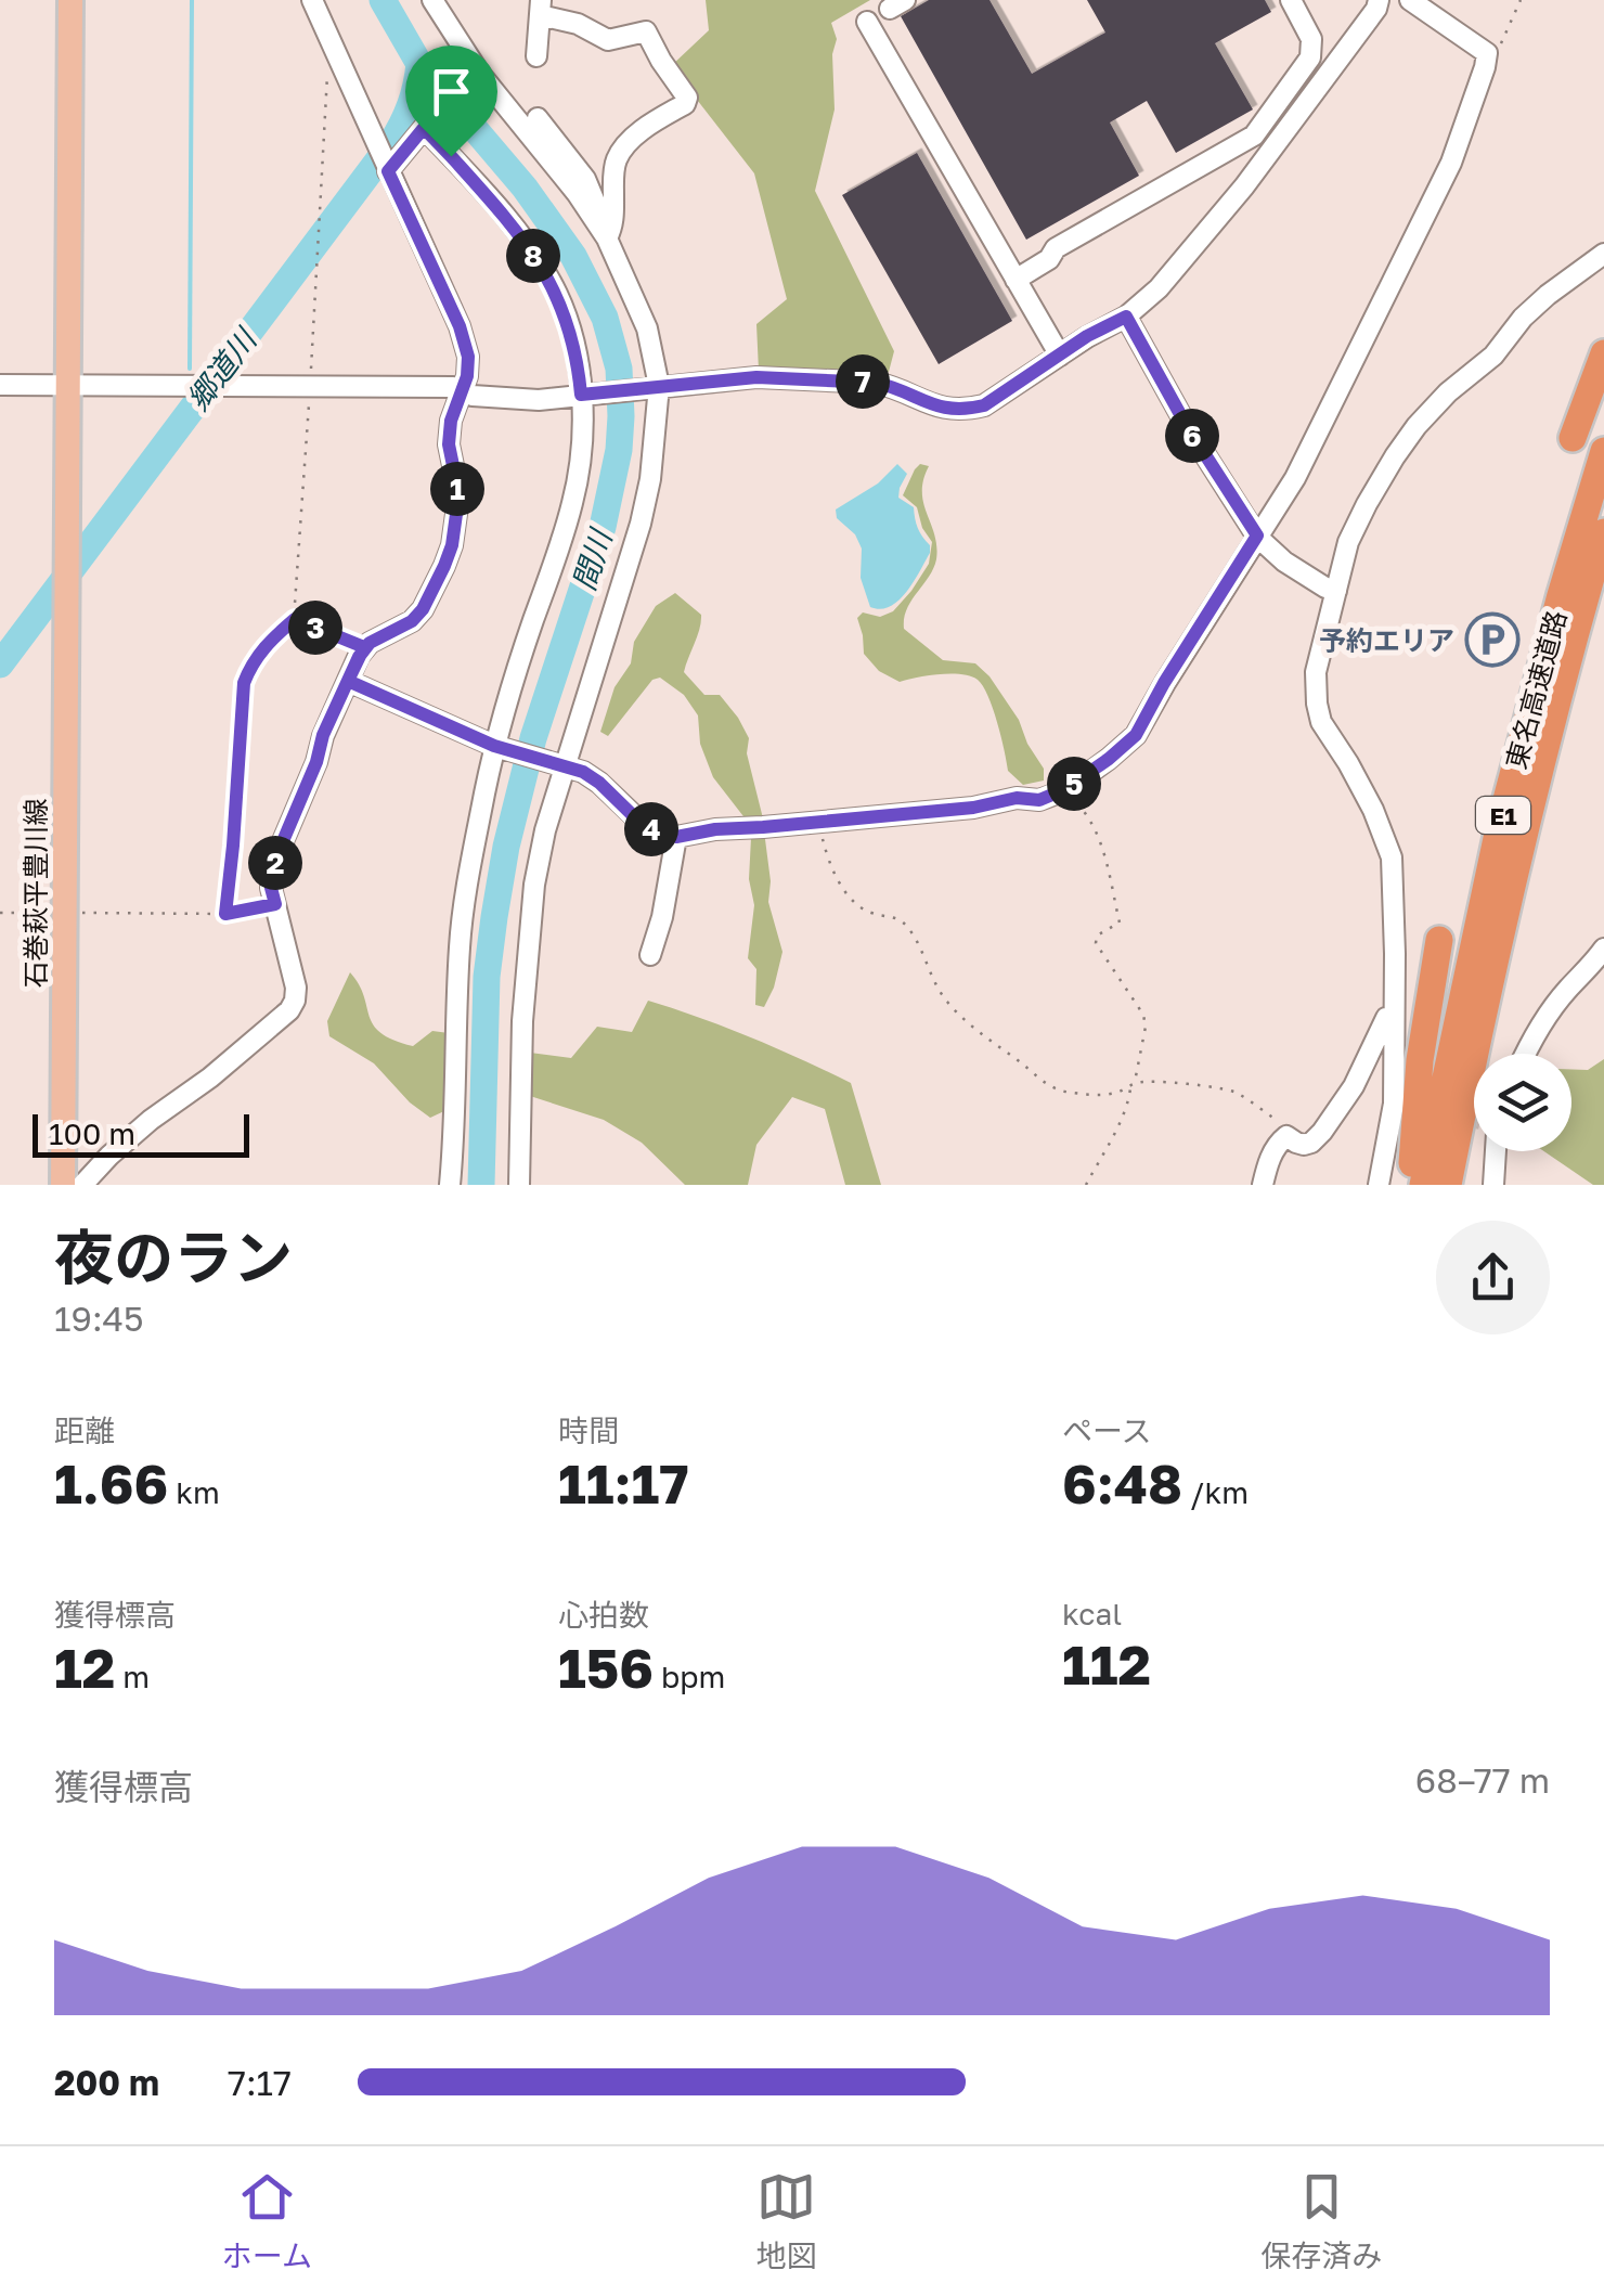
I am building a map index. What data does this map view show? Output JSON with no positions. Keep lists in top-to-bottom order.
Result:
{
  "streets": {
    "highway": ["東名高速道路", "E1"],
    "main road": ["石巻萩平豊川線"]
  },
  "water": ["郷道川", "間川"],
  "places": {
    "parking": ["予約エリア"]
  },
  "scale_bar": "100 m",
  "page": {
    "pins": [
      "8",
      "7",
      "6",
      "1",
      "3",
      "5",
      "4",
      "2"
    ],
    "scale": "100 m",
    "heading": ["夜のラン", "19:45"],
    "stats": [
      ["距離", "1.66 km"],
      ["時間", "11:17"],
      ["ペース", "6:48 /km"],
      ["獲得標高", "12 m"],
      ["心拍数", "156 bpm"],
      ["kcal", "112"]
    ],
    "chart": ["獲得標高", "68–77 m"],
    "list": [
      {
        "name": "200 m",
        "note": "7:17"
      }
    ],
    "tabs": ["ホーム", "地図", "保存済み"]
  }
}
